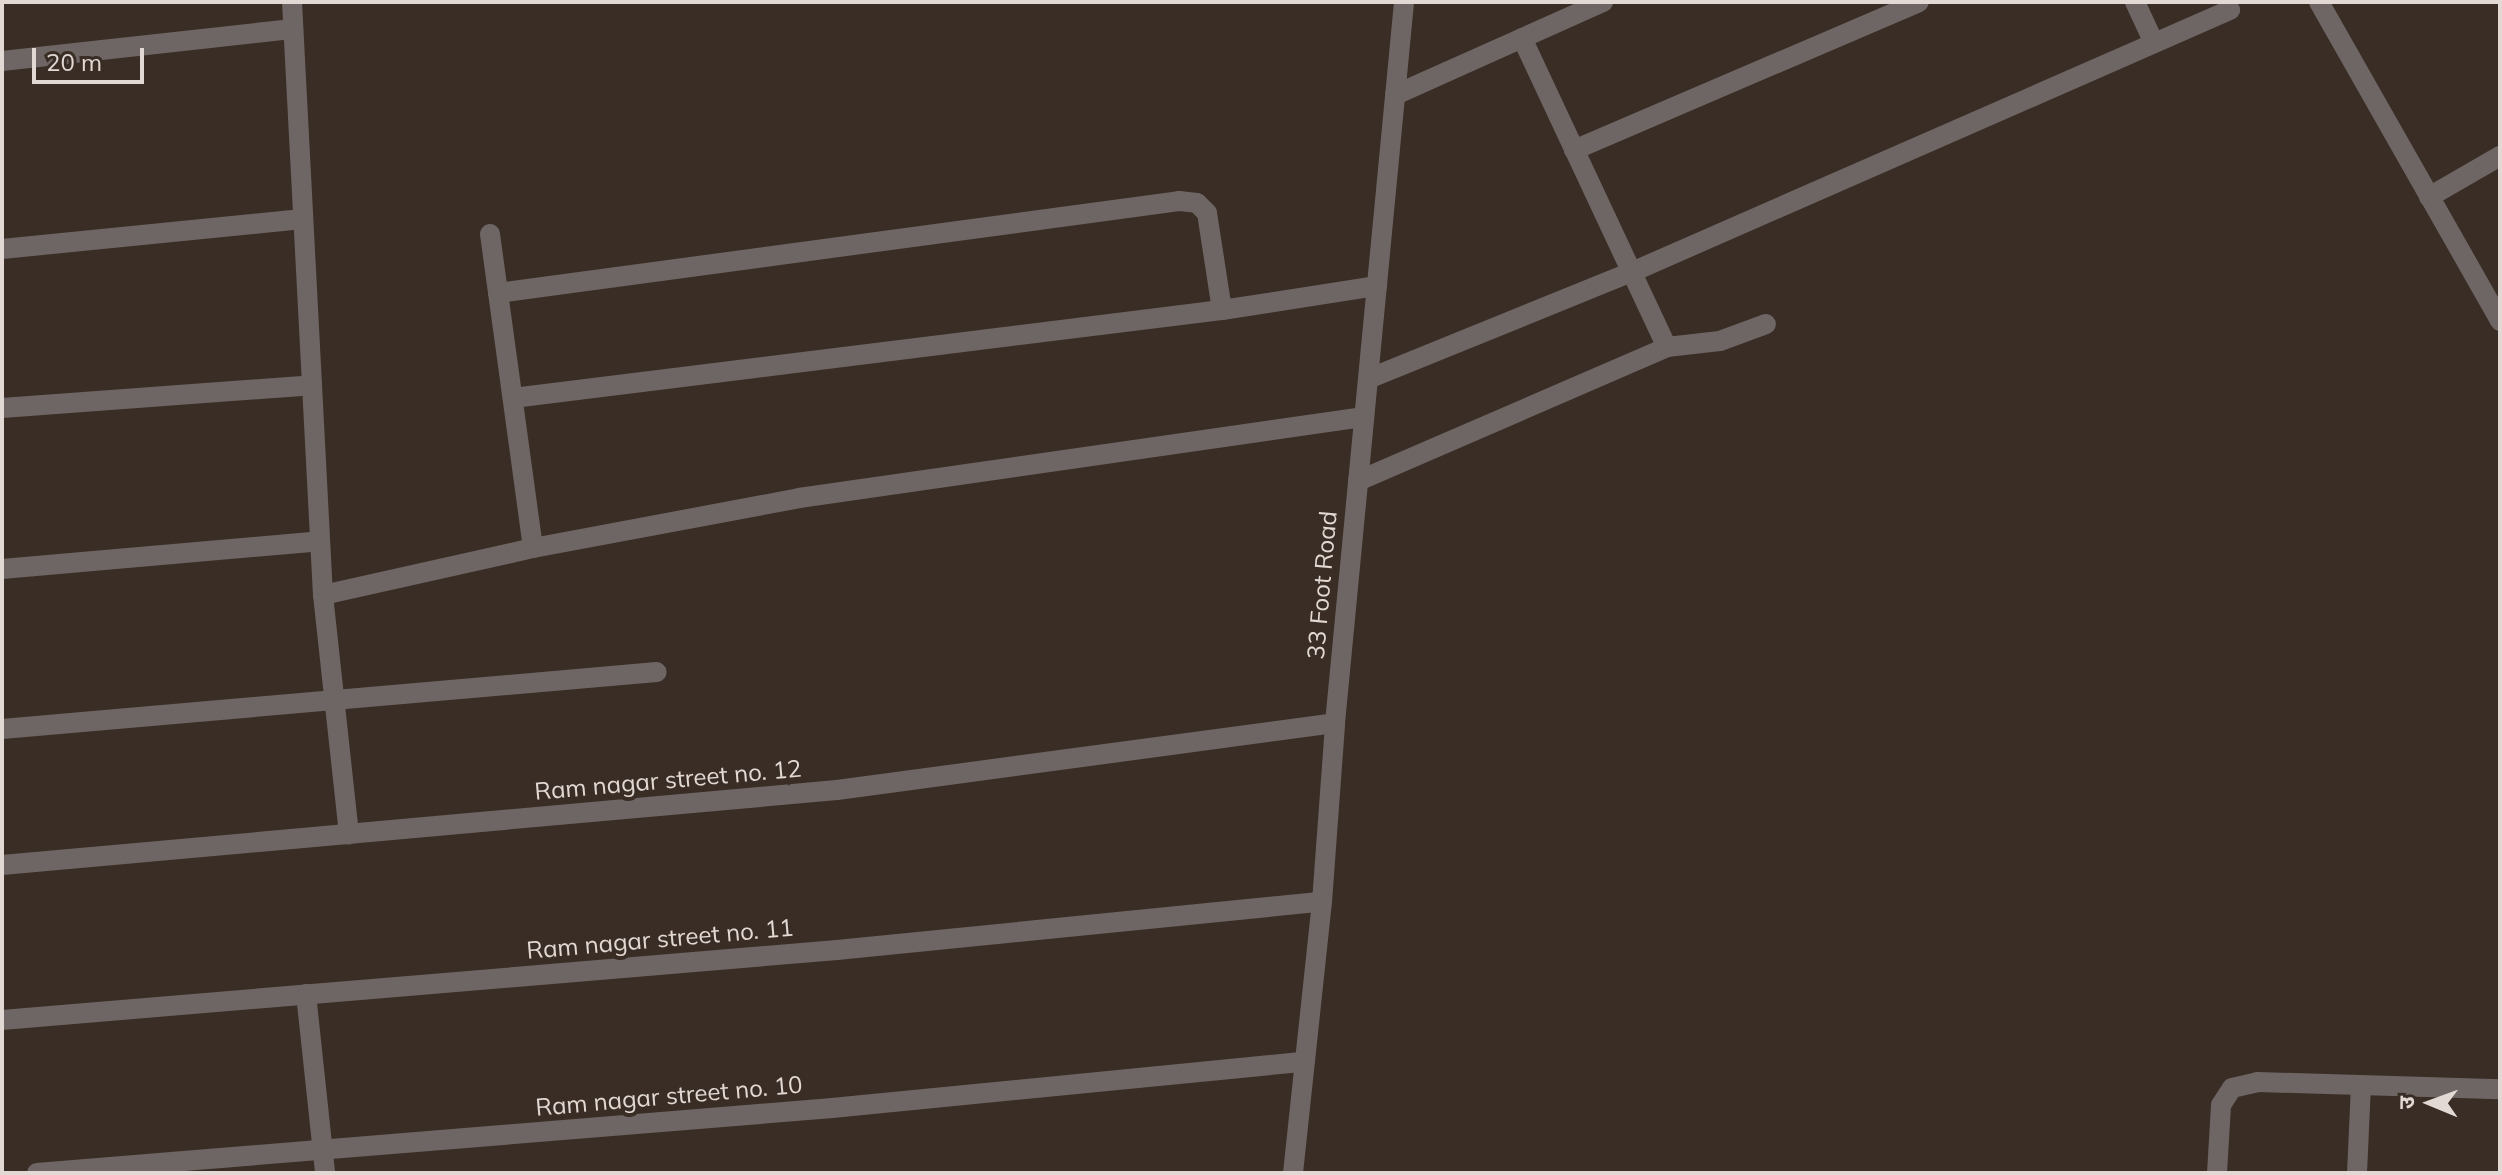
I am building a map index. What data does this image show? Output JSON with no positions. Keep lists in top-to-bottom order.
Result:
{
  "streets": {
    "street": [
      "33 Foot Road",
      "Ram nagar street no. 12",
      "Ram nagar street no. 11",
      "Ram nagar street no. 10"
    ]
  },
  "crossings": [
    ["33 Foot Road", "Ram nagar street no. 12"],
    ["33 Foot Road", "Ram nagar street no. 11"],
    ["33 Foot Road", "Ram nagar street no. 10"]
  ],
  "scale_bar": "20 m",
  "north": "left"
}
